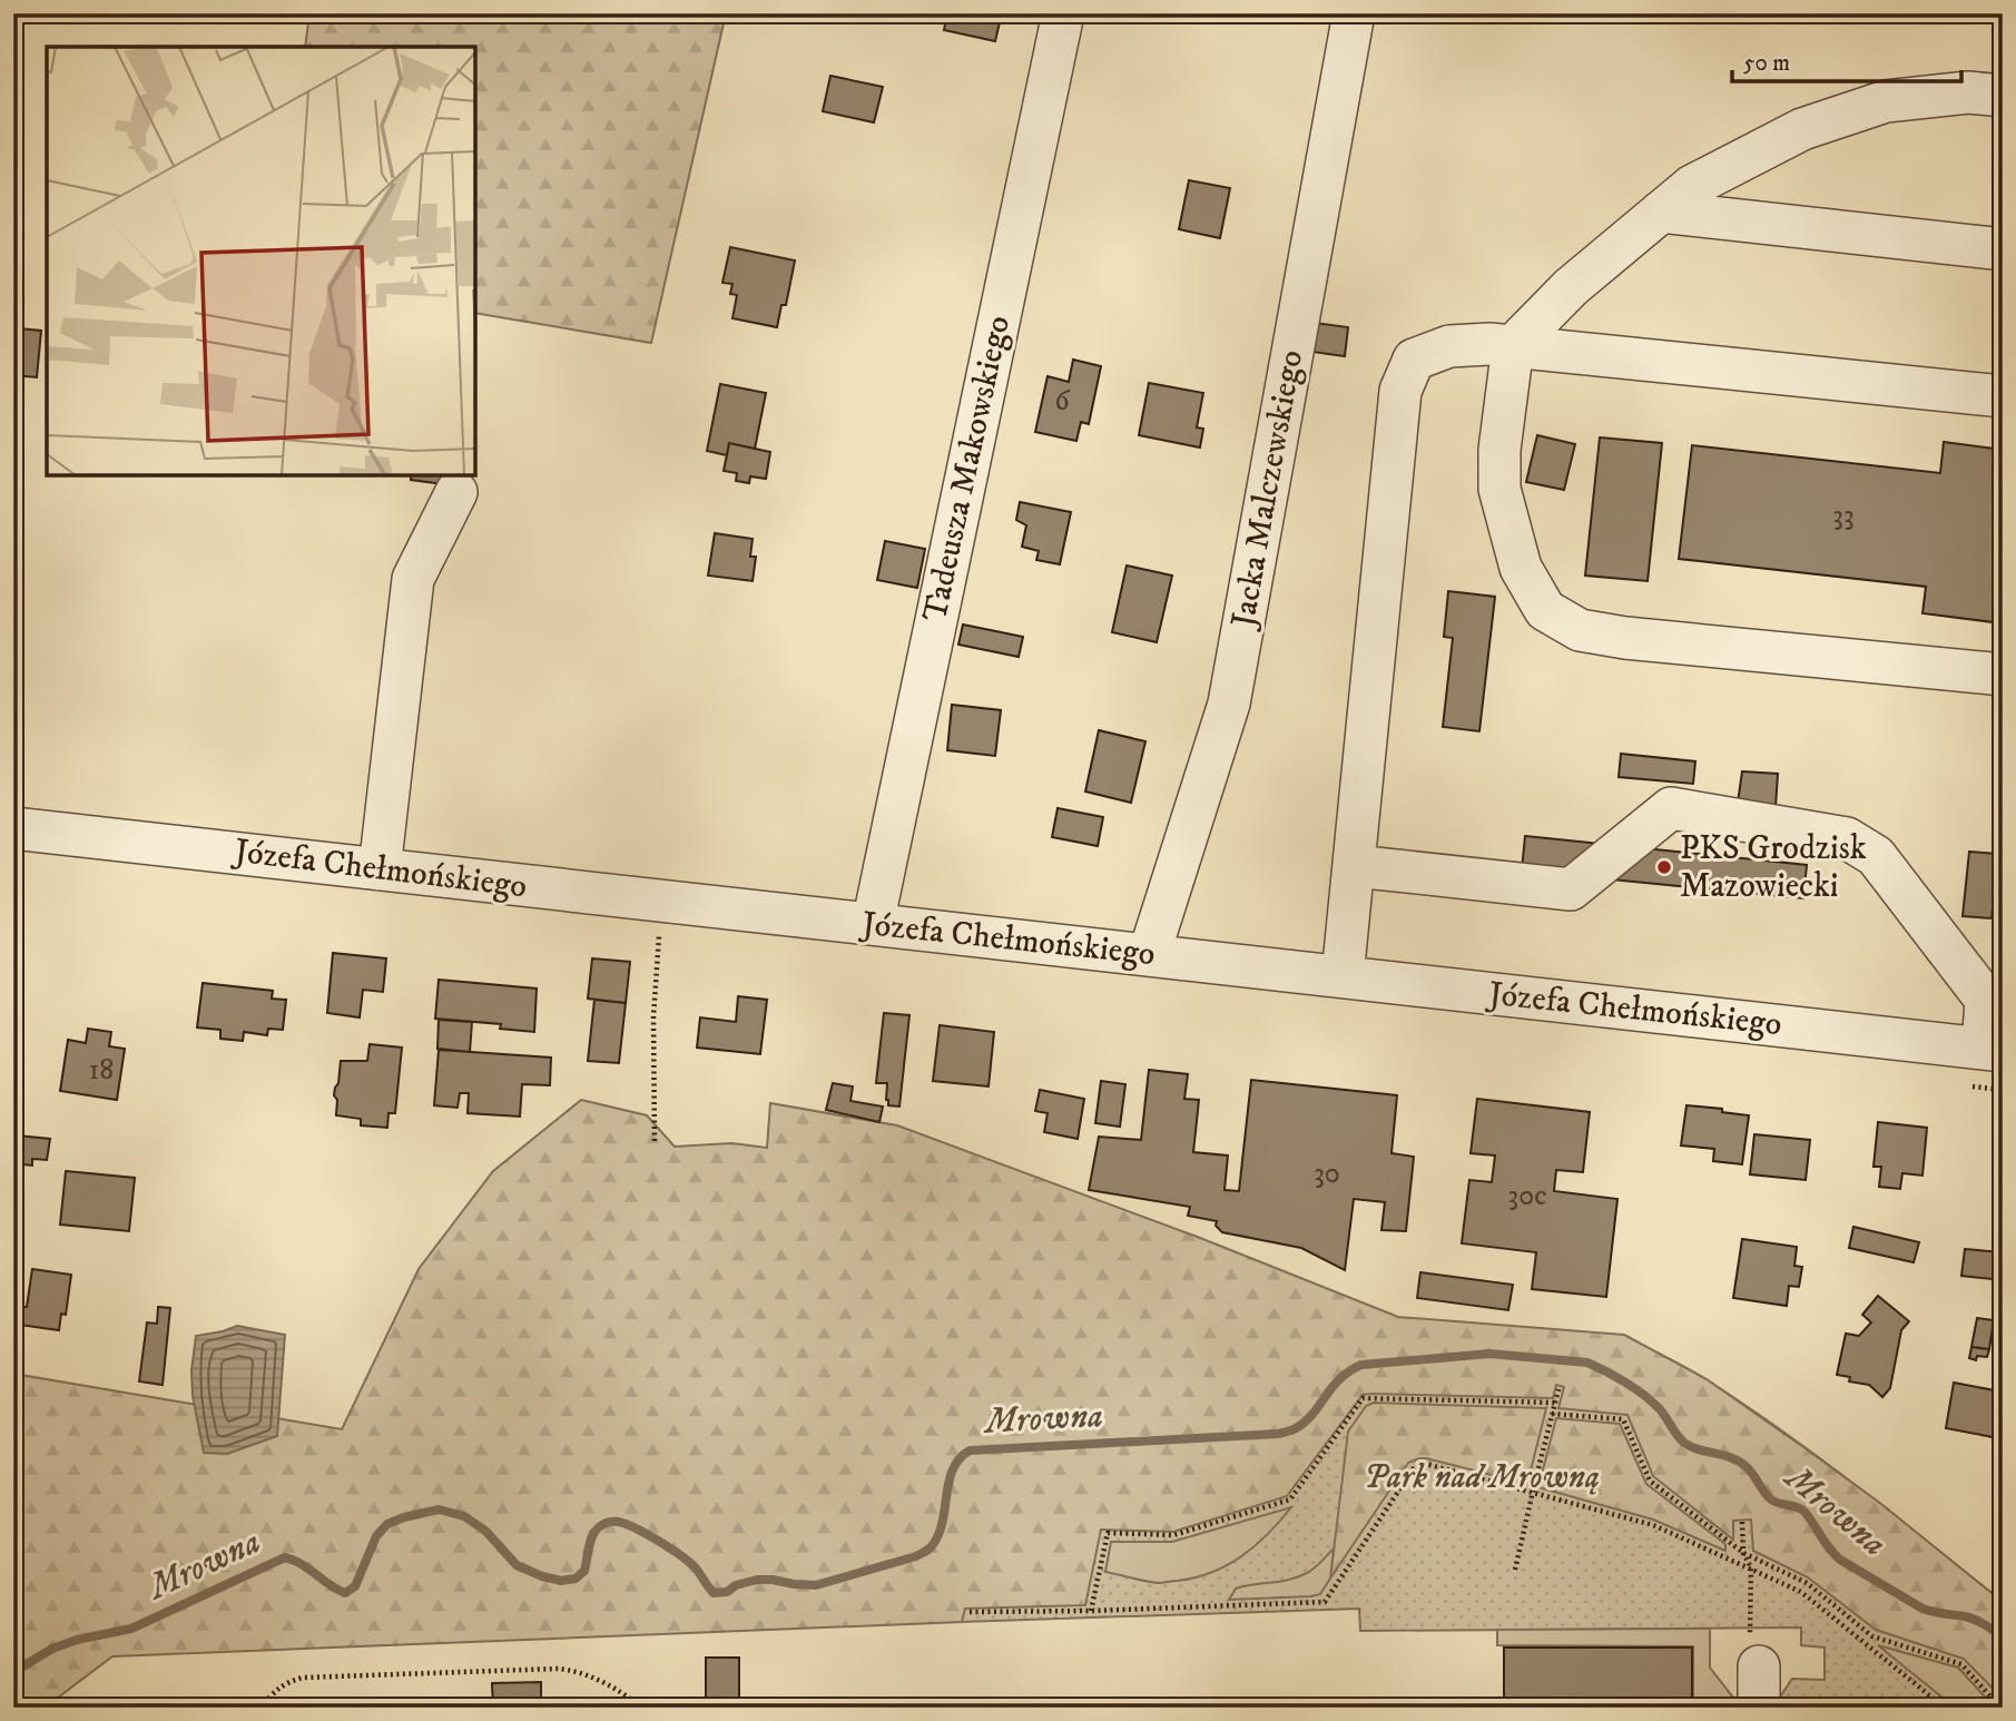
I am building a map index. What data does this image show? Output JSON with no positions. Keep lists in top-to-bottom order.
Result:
{
  "streets": {
    "street": ["Tadeusza Makowskiego", "Jacka Malczewskiego", "Józefa Chełmońskiego"]
  },
  "crossings": [
    ["Tadeusza Makowskiego", "Józefa Chełmońskiego"],
    ["Jacka Malczewskiego", "Józefa Chełmońskiego"]
  ],
  "water": ["Mrowna"],
  "parks": ["Park nad Mrowną"],
  "places": ["PKS Grodzisk Mazowiecki"],
  "house_numbers": [
    "6",
    "33",
    "18",
    "30",
    "30c"
  ],
  "scale_bar": "50 m"
}
